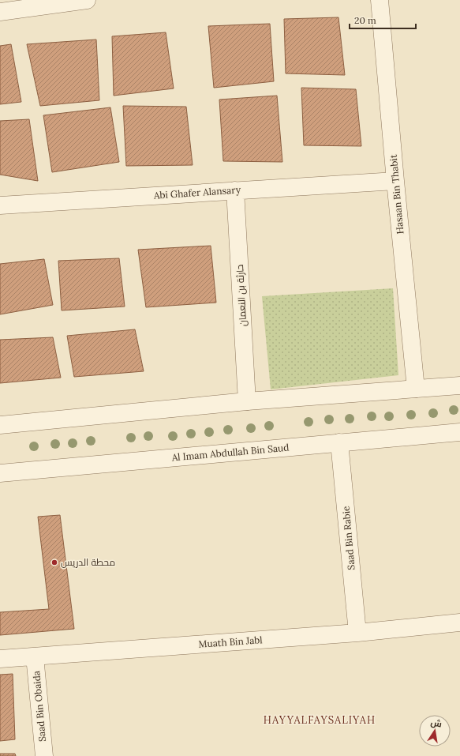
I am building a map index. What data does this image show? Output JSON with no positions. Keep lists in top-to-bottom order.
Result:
{
  "streets": {
    "street": [
      "Abi Ghafer Alansary",
      "Hasaan Bin Thabit",
      "حارثة بن النعمان",
      "Al Imam Abdullah Bin Saud",
      "Saad Bin Rabie",
      "Muath Bin Jabl",
      "Saad Bin Obaida"
    ]
  },
  "crossings": [
    ["Abi Ghafer Alansary", "Hasaan Bin Thabit"],
    ["Abi Ghafer Alansary", "حارثة بن النعمان"],
    ["Al Imam Abdullah Bin Saud", "Saad Bin Rabie"],
    ["Saad Bin Rabie", "Muath Bin Jabl"],
    ["Muath Bin Jabl", "Saad Bin Obaida"]
  ],
  "districts": ["HAYYALFAYSALIYAH"],
  "places": ["محطة الدريس"],
  "scale_bar": "20 m",
  "north": "top"
}
